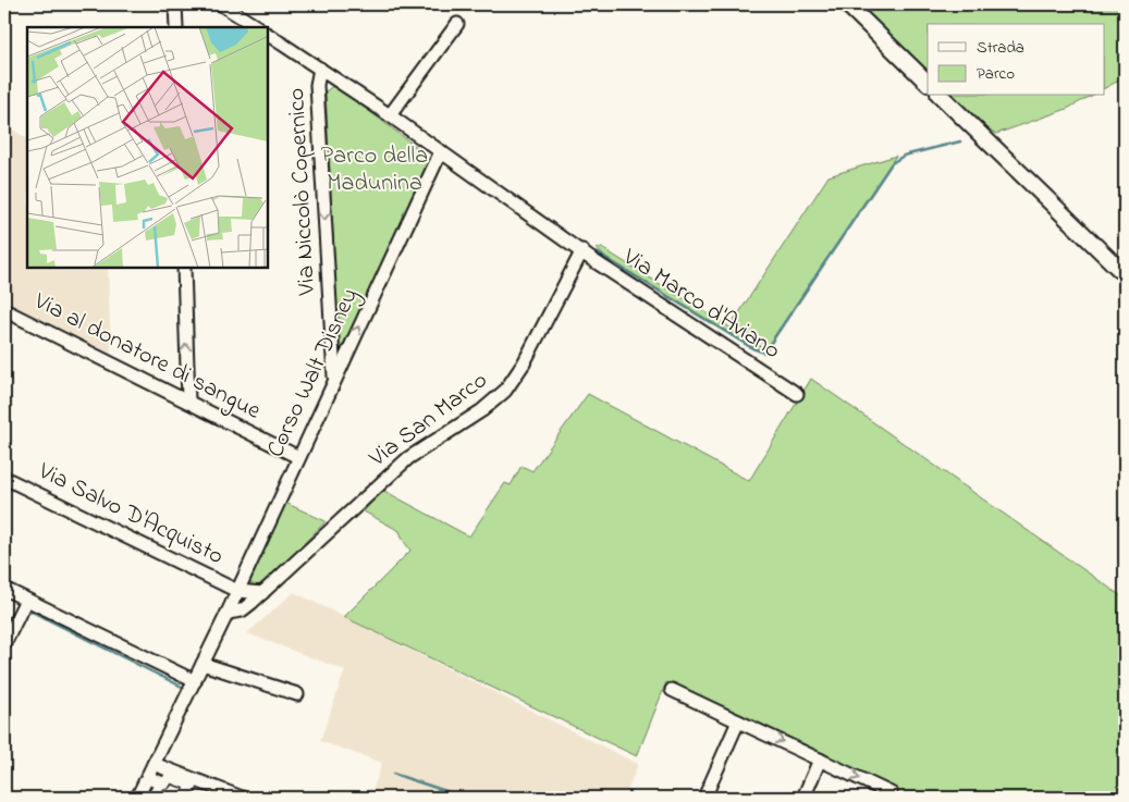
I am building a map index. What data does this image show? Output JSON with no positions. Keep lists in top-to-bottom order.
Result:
{
  "streets": {
    "street": [
      "Via Niccolò Copernico",
      "Via Marco d'Aviano",
      "Via al donatore di sangue",
      "Corso Walt Disney",
      "Via San Marco",
      "Via Salvo D'Acquisto"
    ]
  },
  "crossings": [
    ["Via Niccolò Copernico", "Via Marco d'Aviano"],
    ["Via Niccolò Copernico", "Corso Walt Disney"],
    ["Via Marco d'Aviano", "Corso Walt Disney"],
    ["Via Marco d'Aviano", "Via San Marco"],
    ["Via al donatore di sangue", "Corso Walt Disney"],
    ["Corso Walt Disney", "Via San Marco"],
    ["Corso Walt Disney", "Via Salvo D'Acquisto"]
  ],
  "one_way": ["Via Niccolò Copernico", "Corso Walt Disney"],
  "parks": ["Parco della Madunina"],
  "legend": ["Strada", "Parco"]
}
